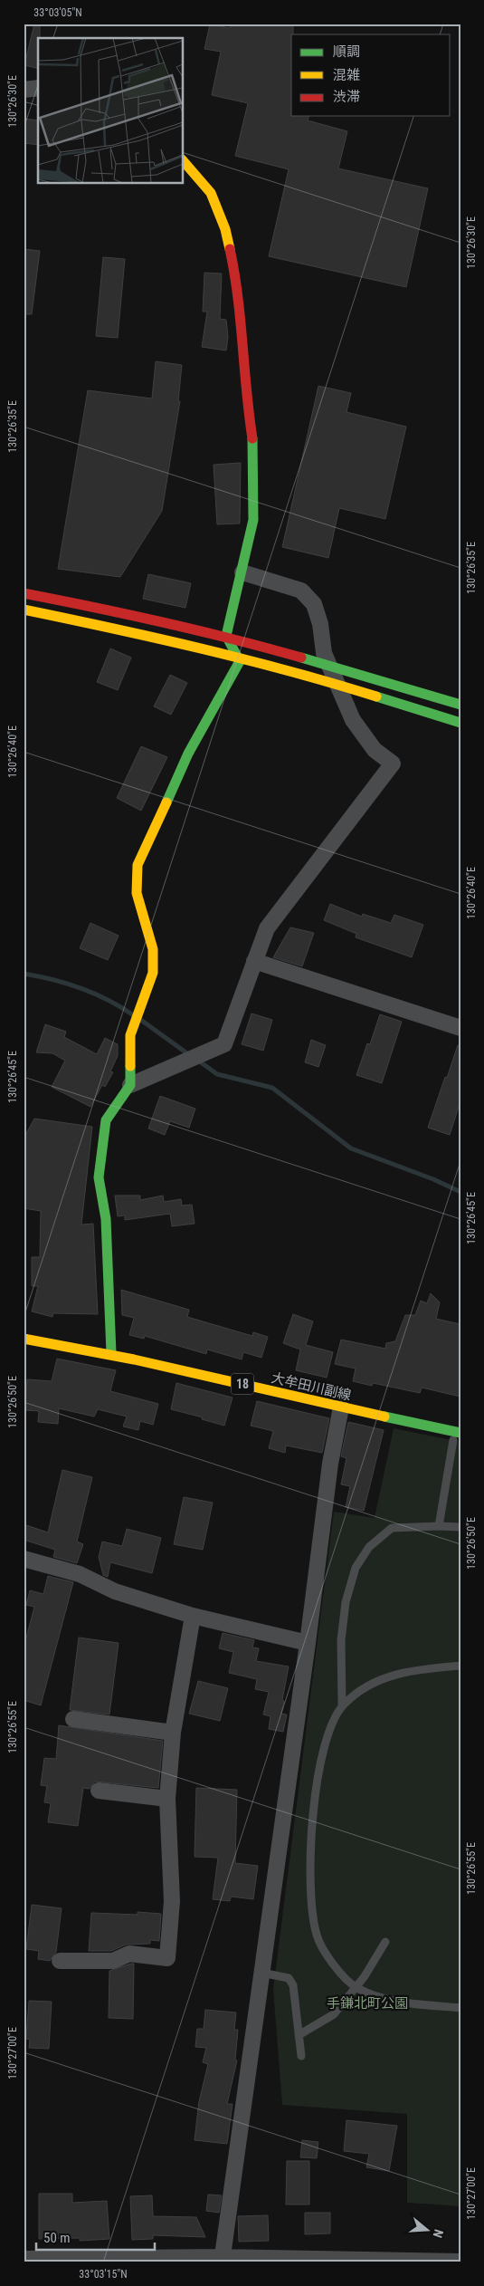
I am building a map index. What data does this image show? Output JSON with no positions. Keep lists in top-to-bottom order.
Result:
{
  "streets": {
    "street": ["18", "大牟田川副線"]
  },
  "parks": ["手鎌北町公園"],
  "legend": ["順調", "混雑", "渋滞"],
  "scale_bar": "50 m",
  "north": "right",
  "coordinates": [
    "33°03'05\"N",
    "130°26'30\"E",
    "130°26'35\"E",
    "130°26'40\"E",
    "130°26'45\"E",
    "130°26'50\"E",
    "130°26'55\"E",
    "130°27'00\"E",
    "33°03'15\"N"
  ]
}
